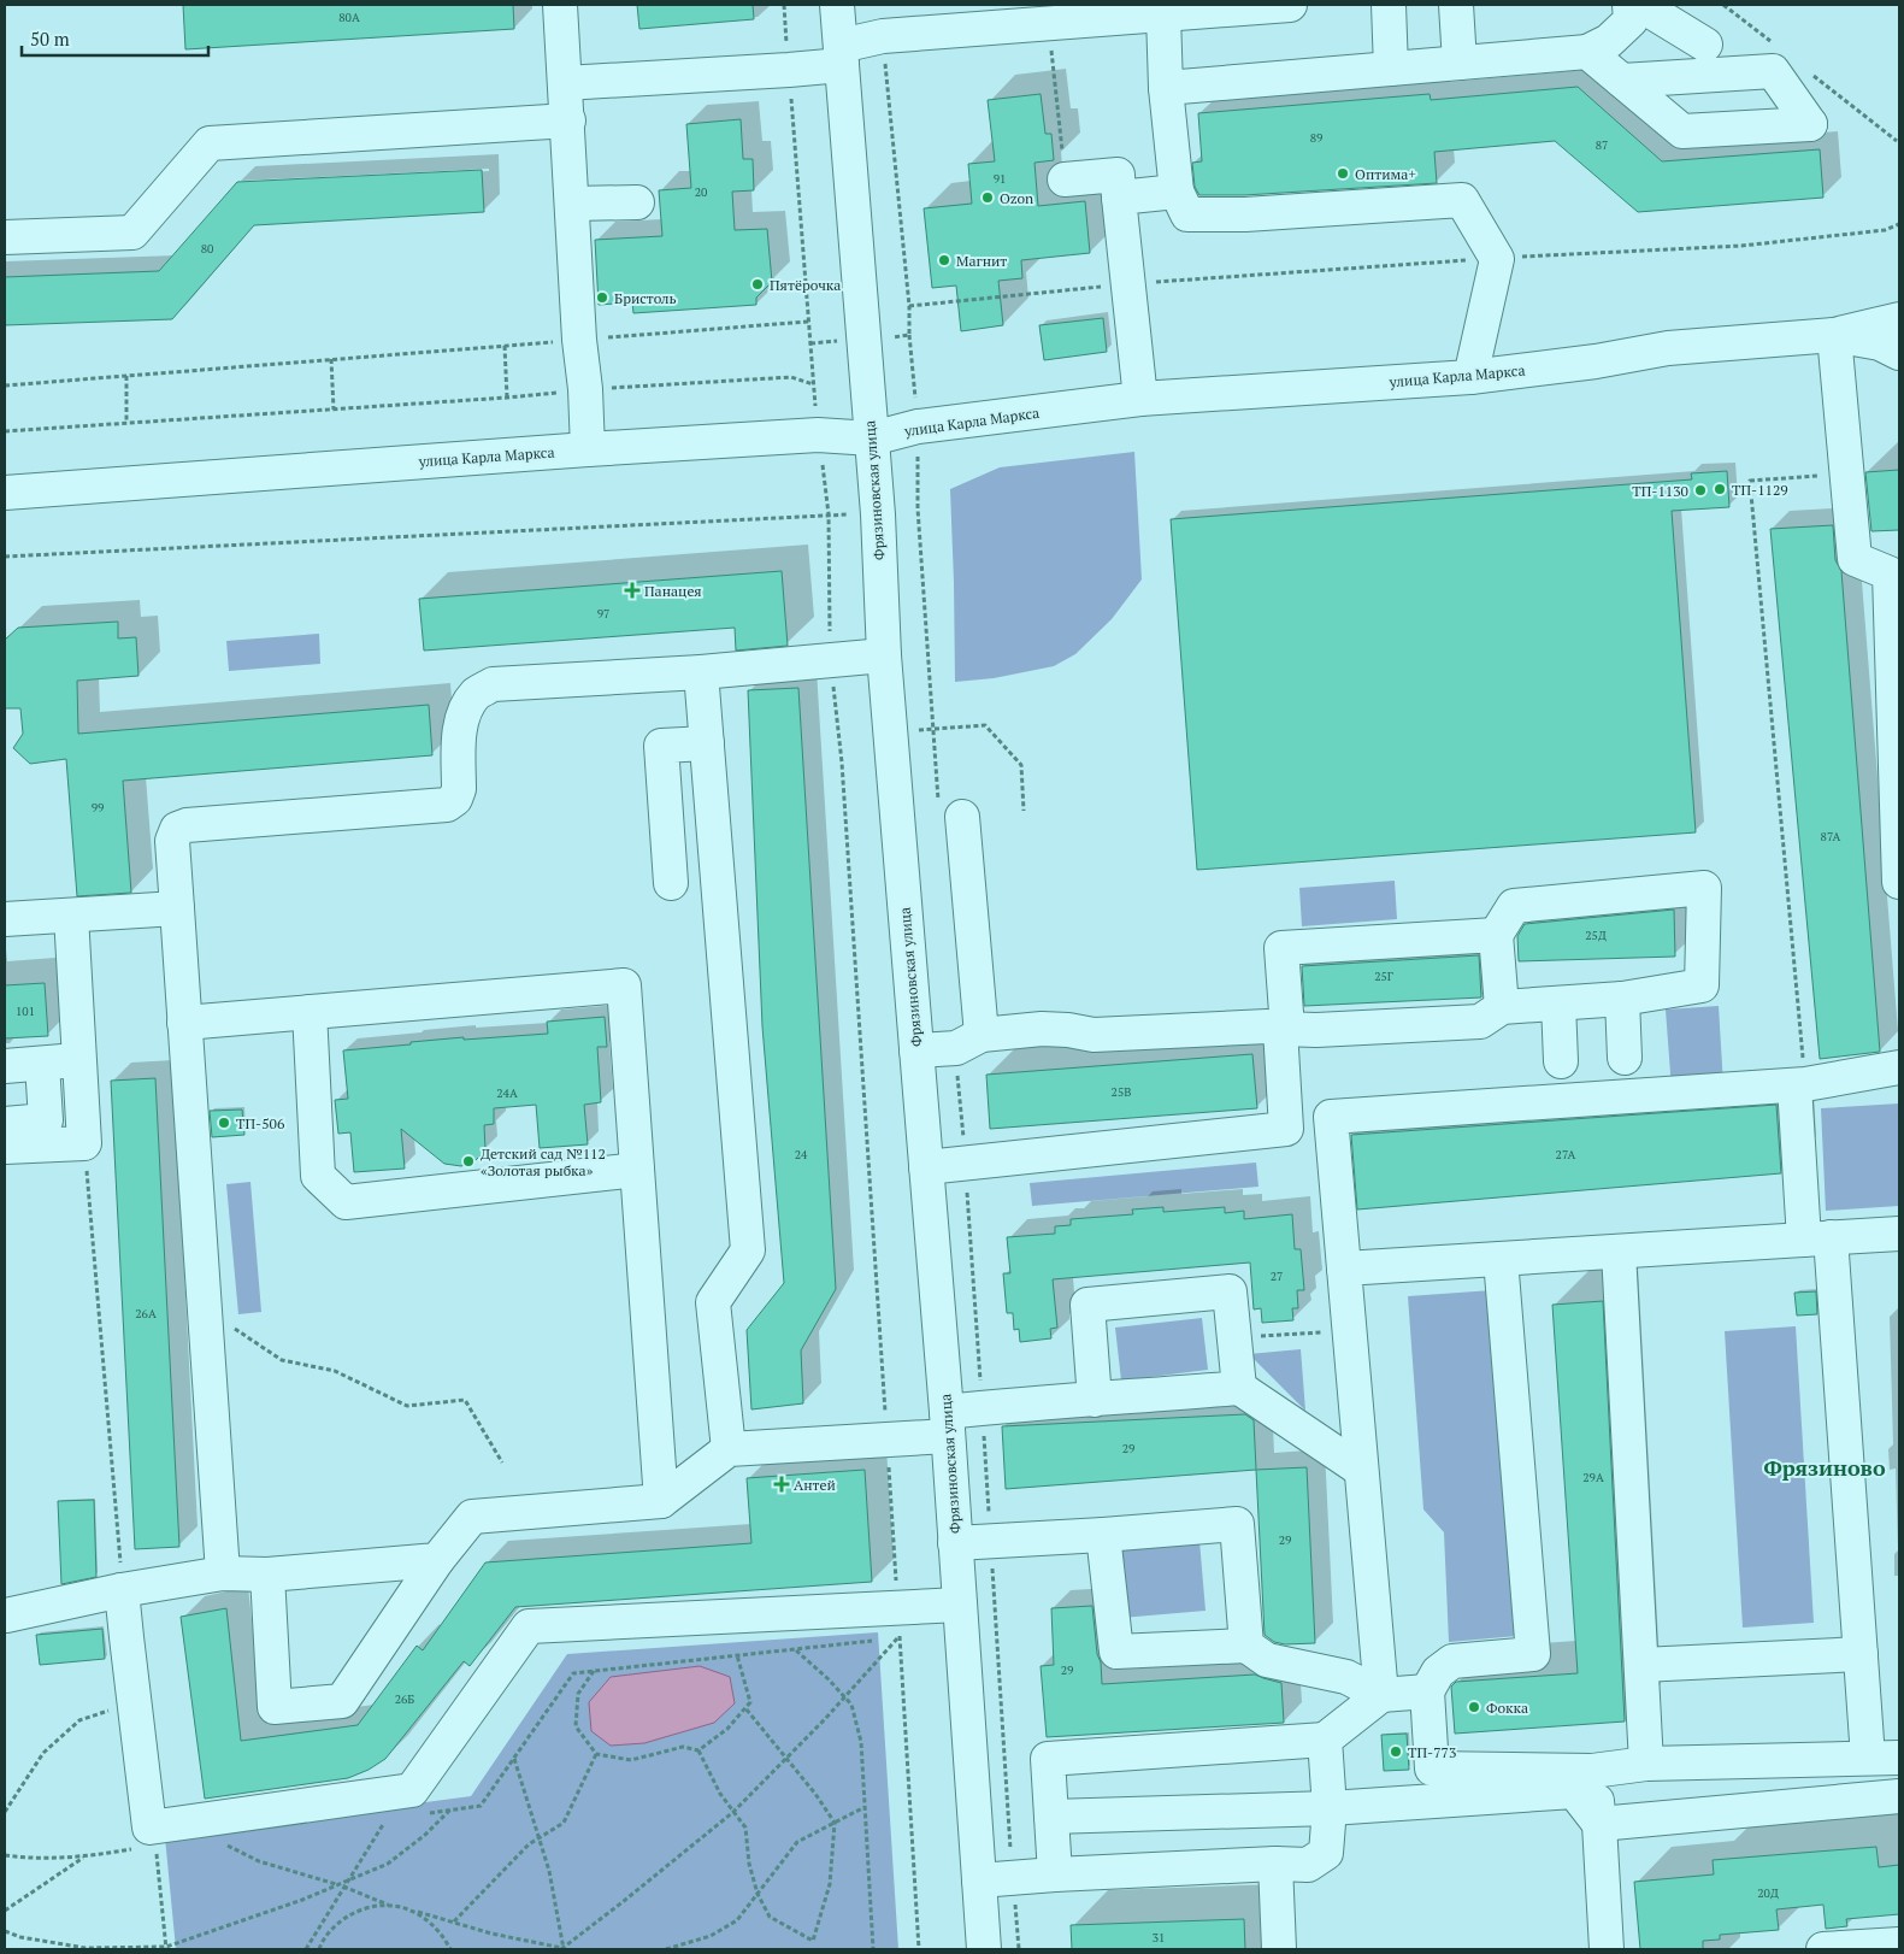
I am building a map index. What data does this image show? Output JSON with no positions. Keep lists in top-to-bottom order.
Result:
{
  "streets": {
    "street": ["улица Карла Маркса", "Фрязиновская улица"]
  },
  "crossings": [
    ["улица Карла Маркса", "Фрязиновская улица"]
  ],
  "districts": ["Фрязиново"],
  "places": {
    "other": [
      "Оптима+",
      "Ozon",
      "Магнит",
      "Пятёрочка",
      "Бристоль",
      "ТП-1129",
      "ТП-1130",
      "ТП-506",
      "Детский сад №112 «Золотая рыбка»",
      "Фокка",
      "ТП-773"
    ],
    "health": ["Панацея", "Антей"]
  },
  "house_numbers": [
    "80А",
    "89",
    "87",
    "91",
    "20",
    "80",
    "97",
    "99",
    "87А",
    "25Д",
    "25Г",
    "101",
    "25В",
    "24А",
    "24",
    "27А",
    "27",
    "26А",
    "29",
    "29А",
    "29",
    "29",
    "26Б",
    "20Д",
    "31"
  ],
  "scale_bar": "50 m"
}
